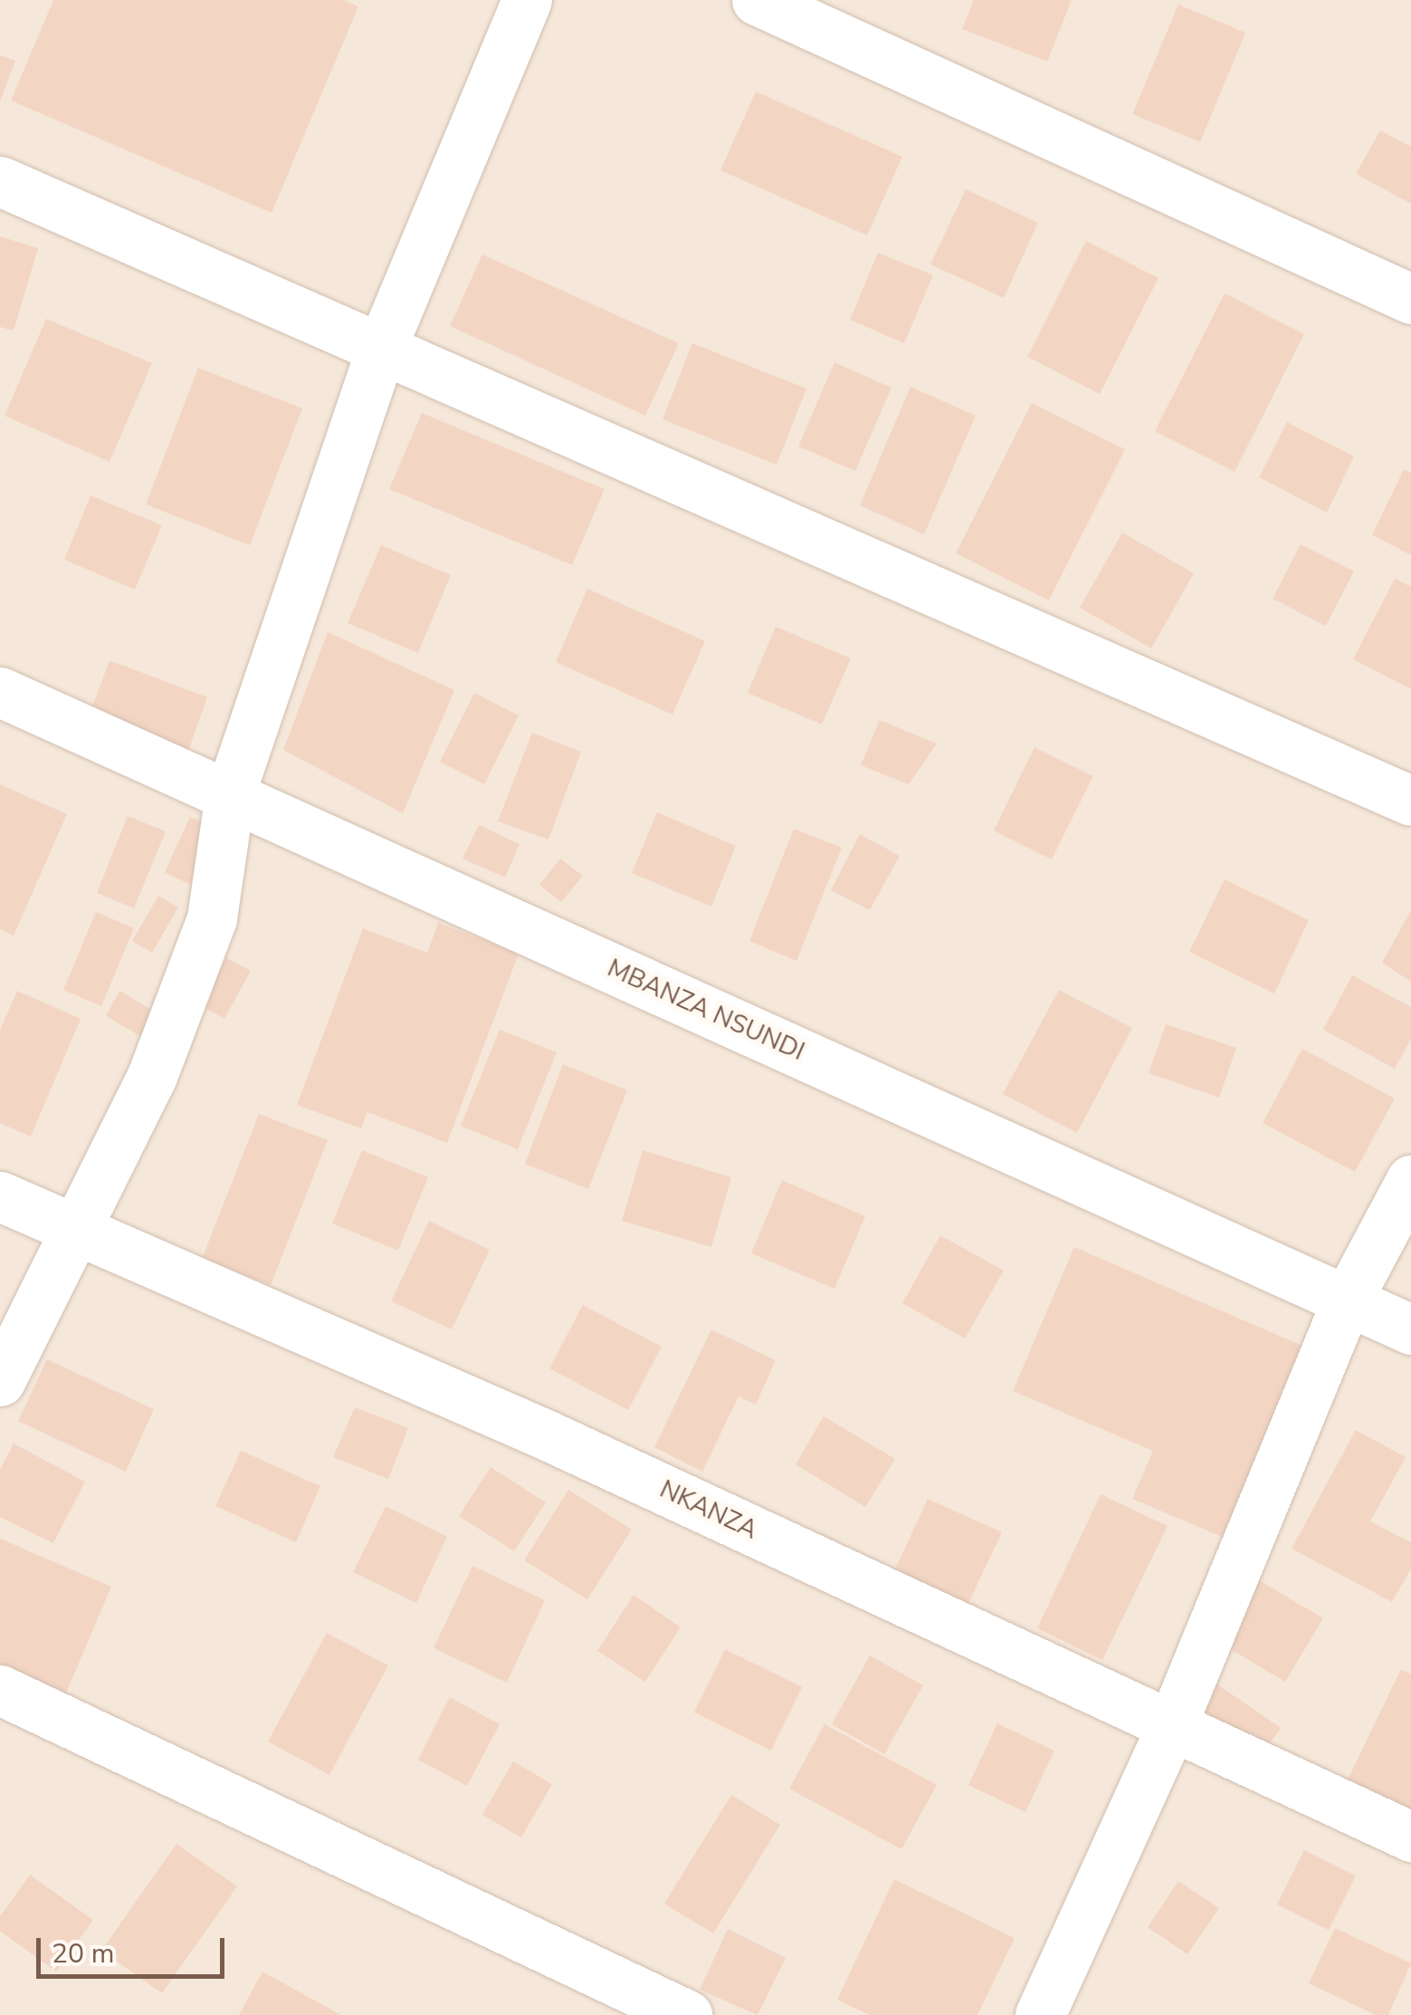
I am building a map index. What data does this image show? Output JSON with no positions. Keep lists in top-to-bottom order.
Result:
{
  "streets": {
    "street": ["MBANZA NSUNDI", "NKANZA"]
  },
  "scale_bar": "20 m"
}
